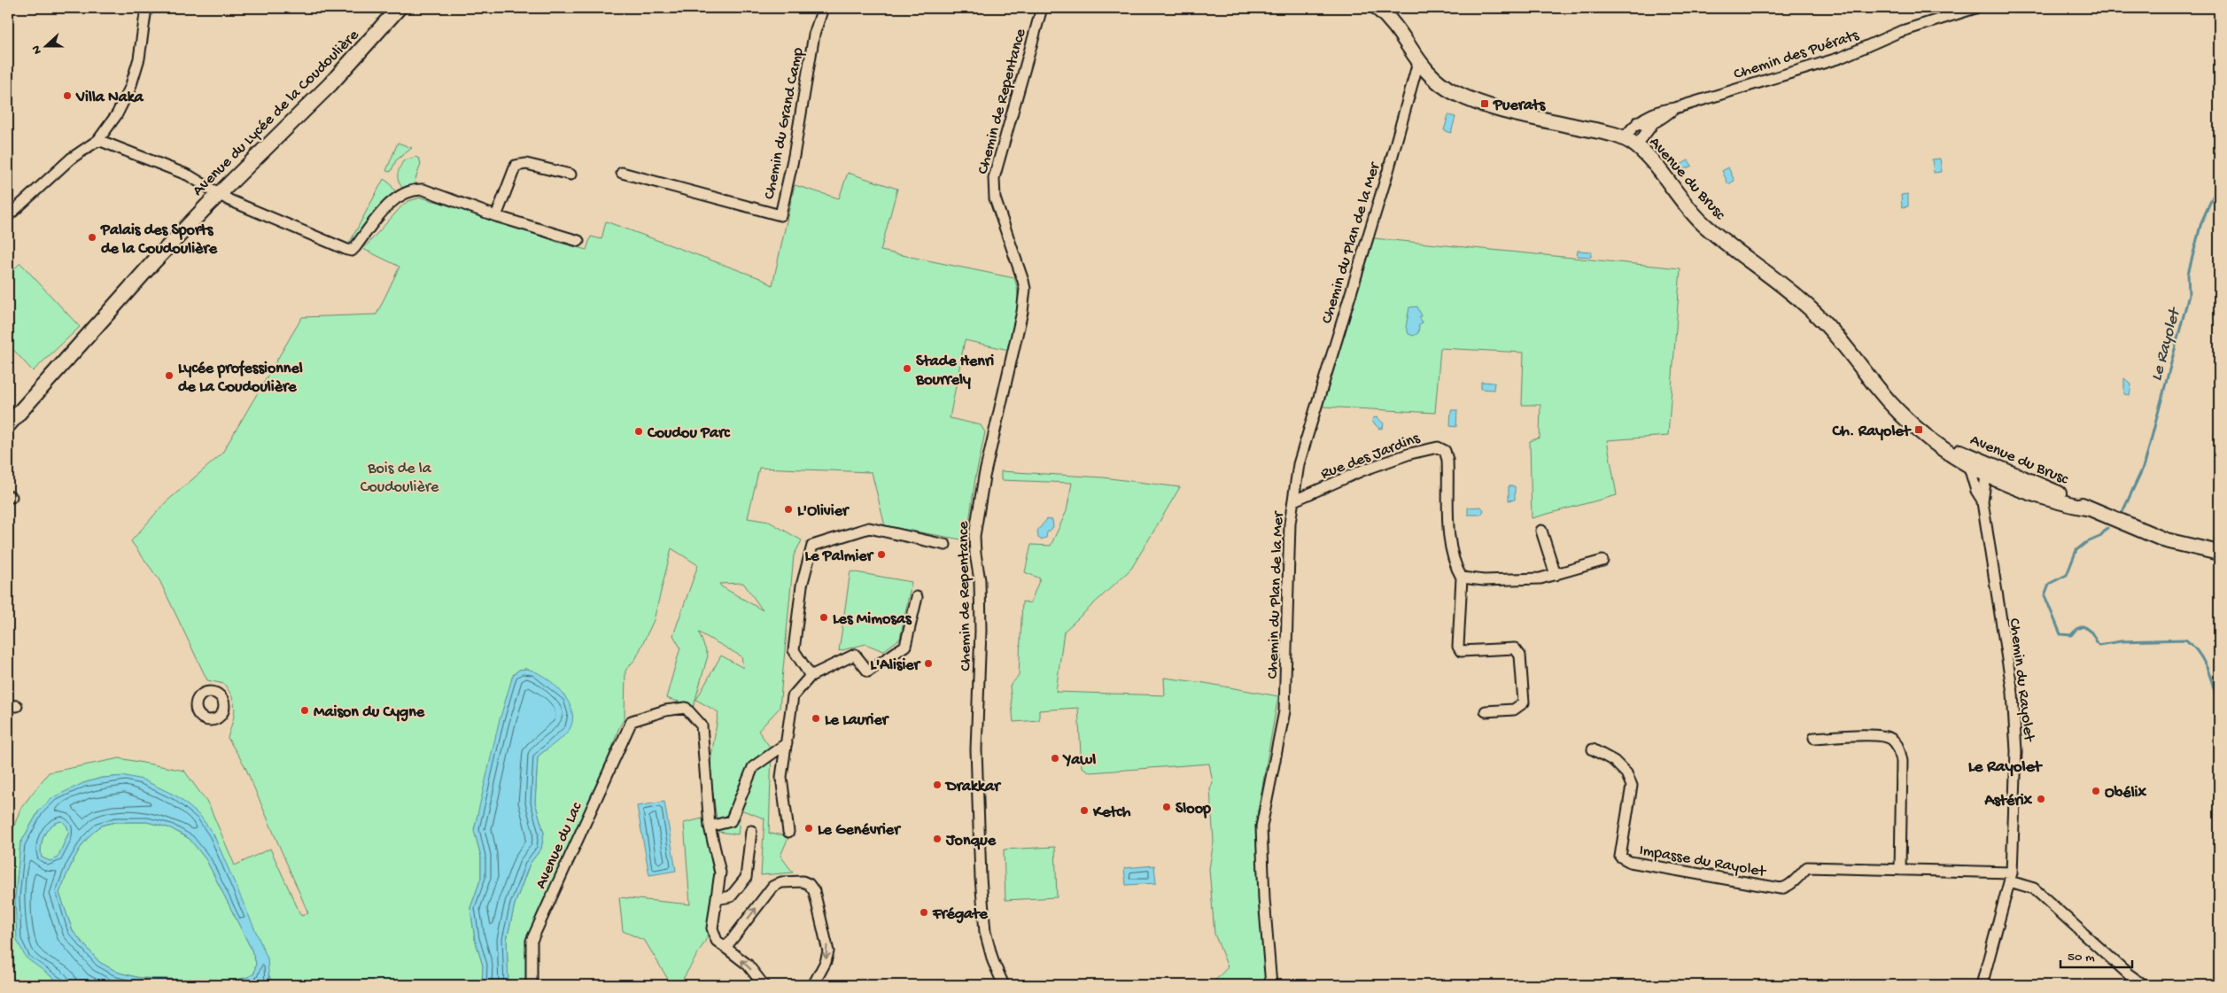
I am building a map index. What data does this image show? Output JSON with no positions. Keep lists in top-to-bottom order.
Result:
{
  "streets": {
    "street": [
      "Chemin des Puérats",
      "Chemin de Repentance",
      "Avenue du Lycée de la Coudoulière",
      "Chemin du Grand Camp",
      "Avenue du Brusc",
      "Chemin du Plan de la Mer",
      "Rue des Jardins",
      "Chemin du Rayolet",
      "Avenue du Lac",
      "Impasse du Rayolet"
    ]
  },
  "crossings": [
    ["Chemin des Puérats", "Avenue du Brusc"],
    ["Avenue du Brusc", "Chemin du Plan de la Mer"],
    ["Avenue du Brusc", "Chemin du Rayolet"],
    ["Chemin du Plan de la Mer", "Rue des Jardins"],
    ["Chemin du Rayolet", "Impasse du Rayolet"]
  ],
  "districts": ["Le Rayolet"],
  "water": ["Le Rayolet"],
  "parks": ["Bois de la Coudoulière"],
  "places": {
    "other": [
      "Villa Naka",
      "Palais des Sports de la Coudoulière",
      "Stade Henri Bourrely",
      "Lycée professionnel de La Coudoulière",
      "Coudou Parc",
      "L'Olivier",
      "Le Palmier",
      "Les Mimosas",
      "L'Alisier",
      "Maison du Cygne",
      "Le Laurier",
      "Yawl",
      "Drakkar",
      "Obélix",
      "Astérix",
      "Sloop",
      "Ketch",
      "Le Genévrier",
      "Jonque",
      "Frégate"
    ],
    "transit": ["Puerats", "Ch. Rayolet"]
  },
  "scale_bar": "50 m",
  "north": "left"
}
